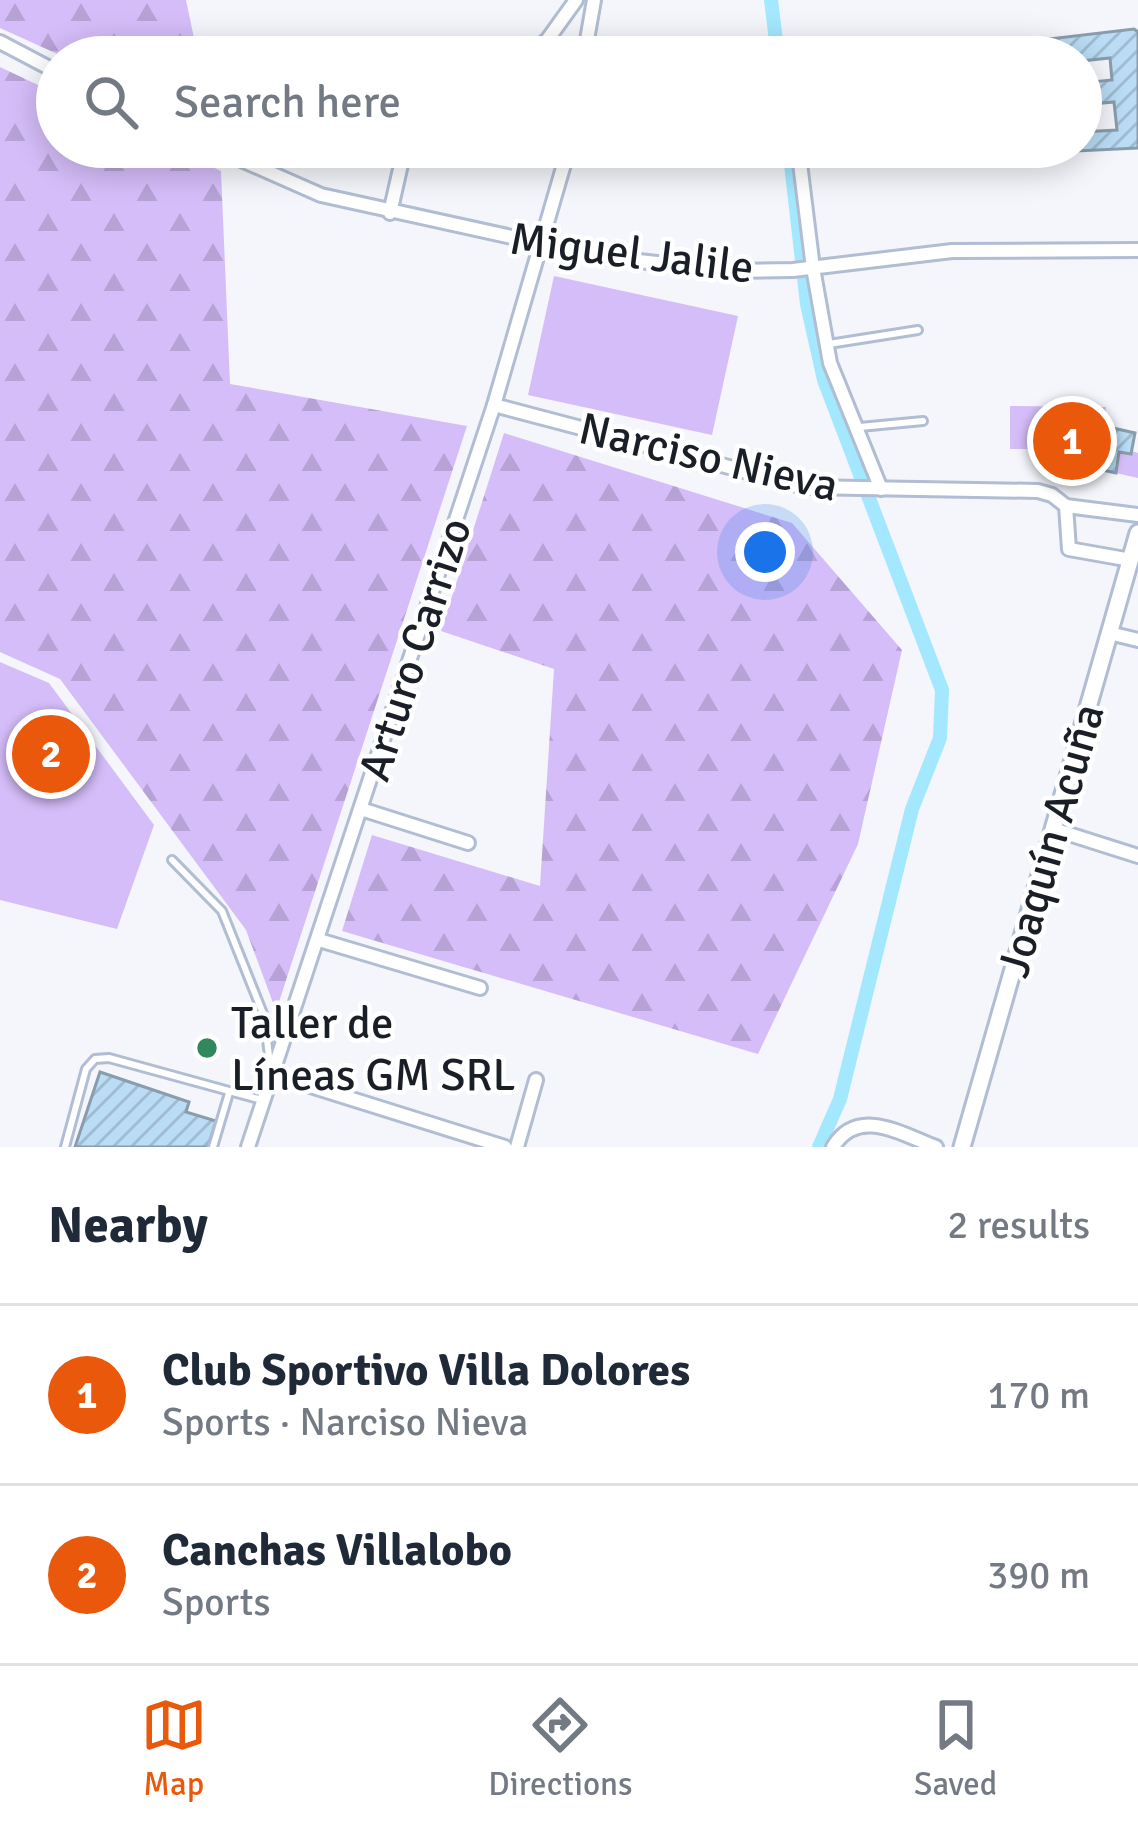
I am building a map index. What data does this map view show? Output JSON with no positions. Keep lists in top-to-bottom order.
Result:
{
  "streets": {
    "street": [
      "Miguel Jalile",
      "Narciso Nieva",
      "Arturo Carrizo",
      "Joaquín Acuña"
    ]
  },
  "crossings": [
    ["Miguel Jalile", "Arturo Carrizo"],
    ["Narciso Nieva", "Arturo Carrizo"]
  ],
  "places": ["Taller de Líneas GM SRL"],
  "page": {
    "search": "Search here",
    "pins": ["1", "2"],
    "heading": ["Nearby", "2 results"],
    "list": [
      {
        "mark": "1",
        "name": "Club Sportivo Villa Dolores",
        "note": "Sports · Narciso Nieva",
        "value": "170 m"
      },
      {
        "mark": "2",
        "name": "Canchas Villalobo",
        "note": "Sports",
        "value": "390 m"
      }
    ],
    "nav": ["Map", "Directions", "Saved"]
  }
}
